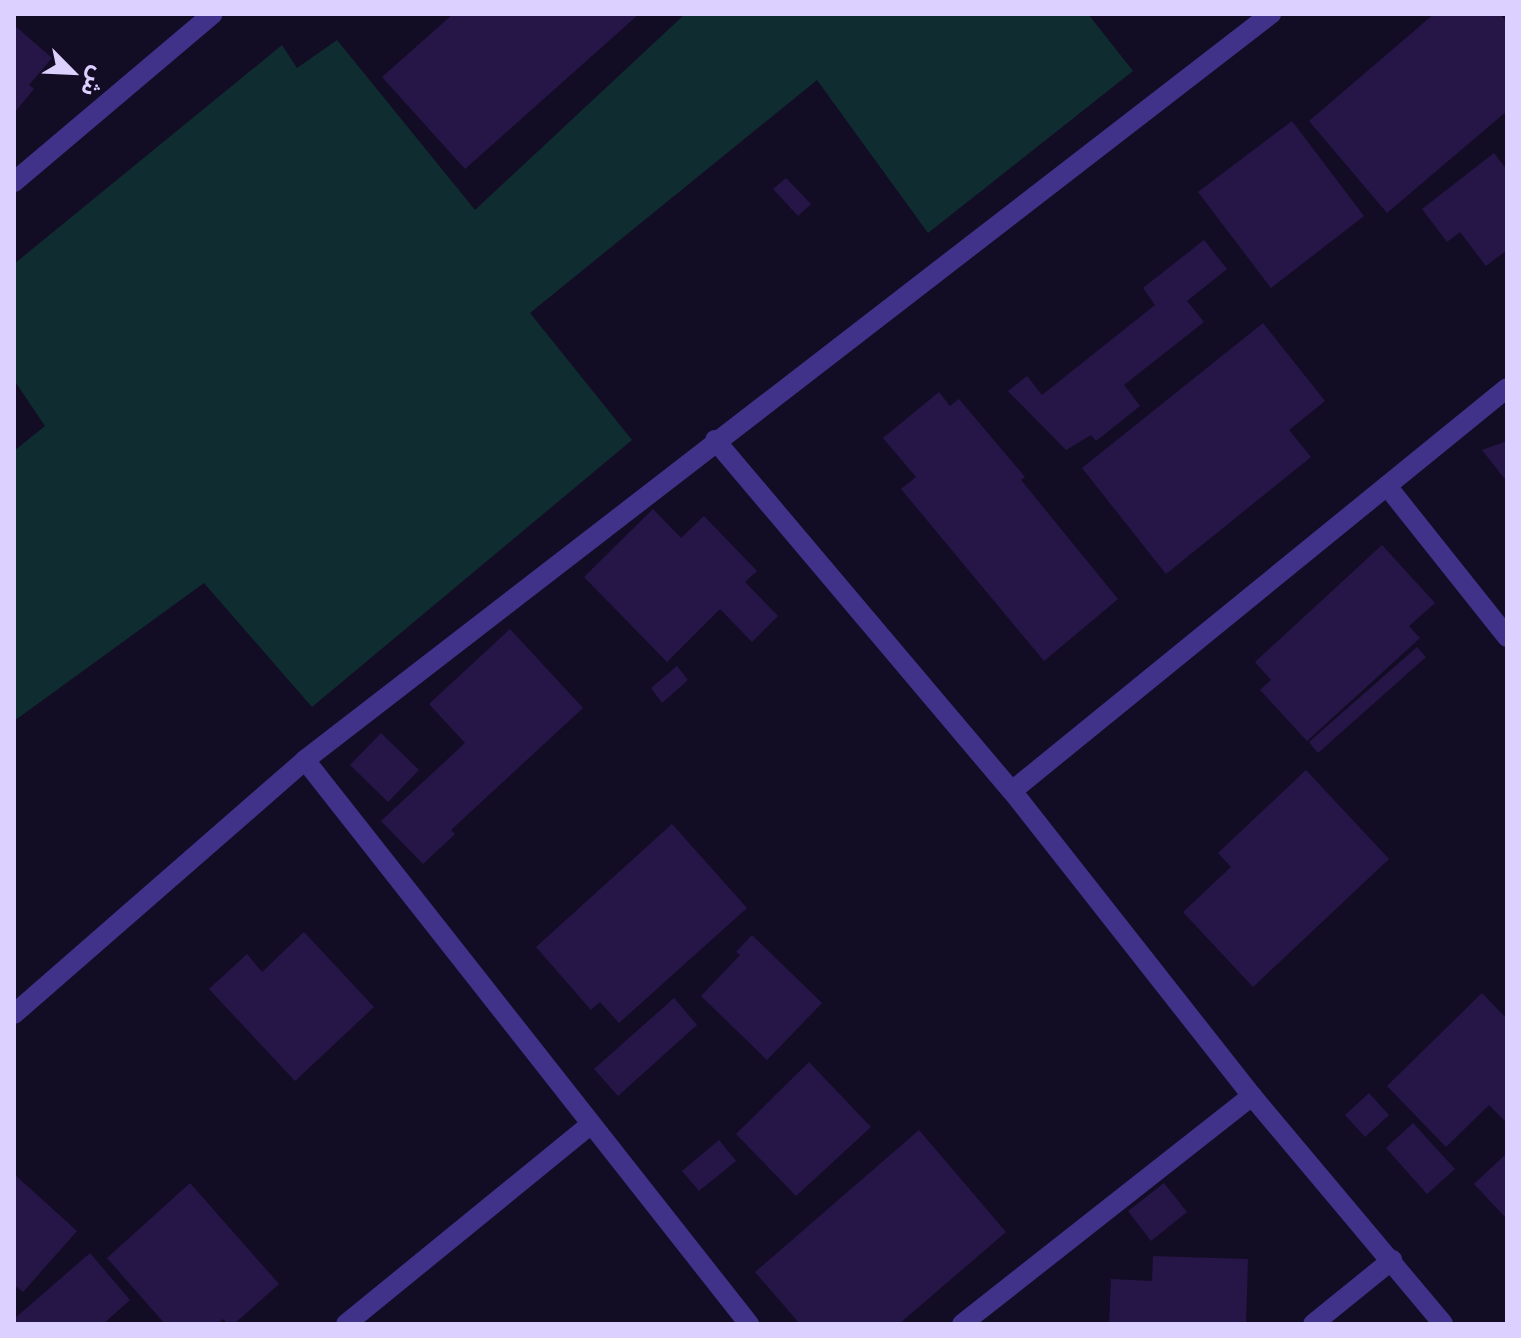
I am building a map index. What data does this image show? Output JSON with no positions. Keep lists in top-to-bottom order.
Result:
{
  "north": "bottom right"
}
